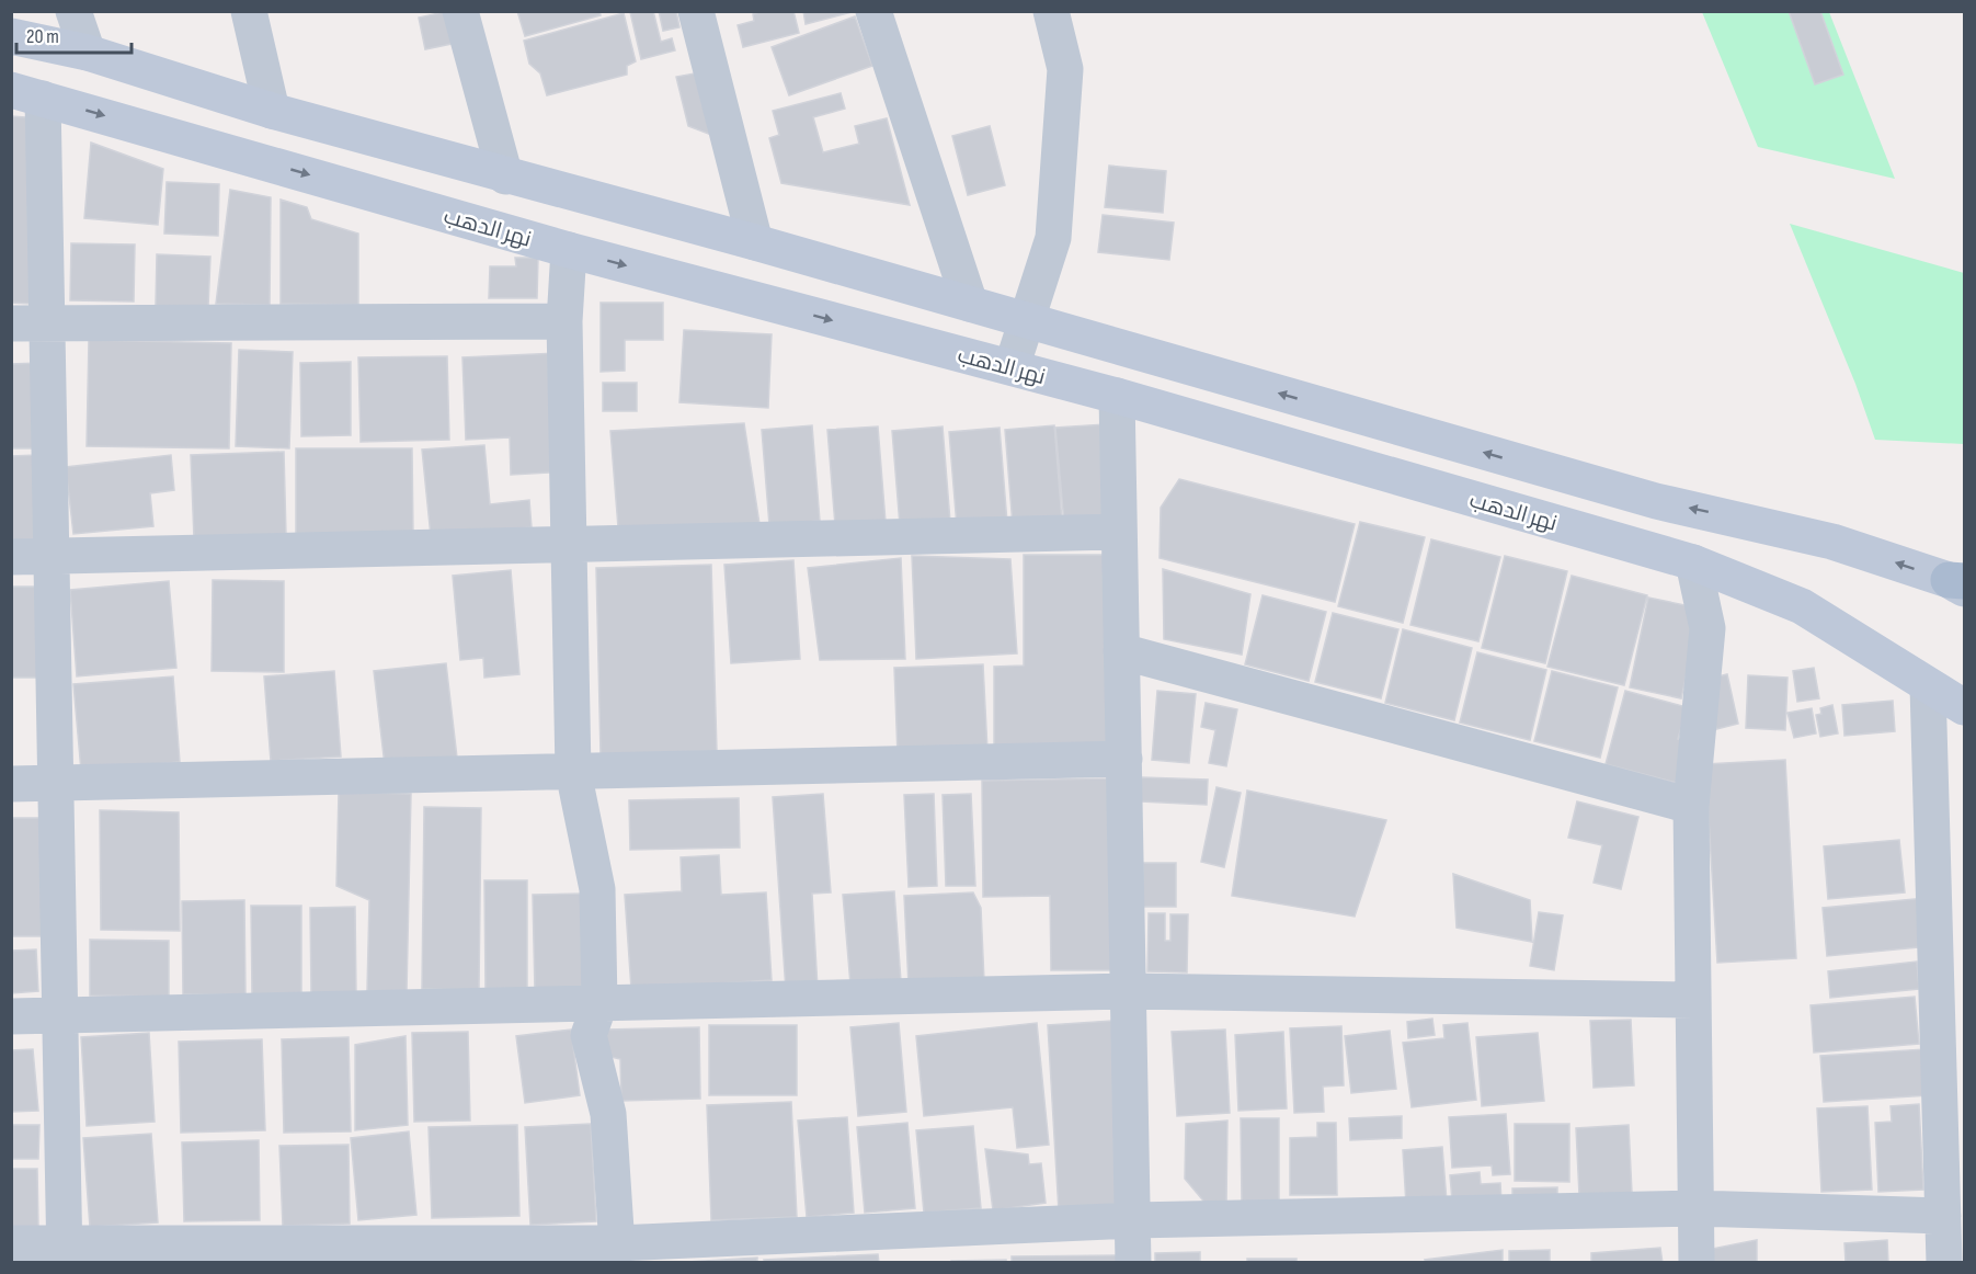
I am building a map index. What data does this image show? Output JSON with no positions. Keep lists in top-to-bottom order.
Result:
{
  "streets": {
    "main road": ["نهر الدهب"]
  },
  "scale_bar": "20 m"
}
